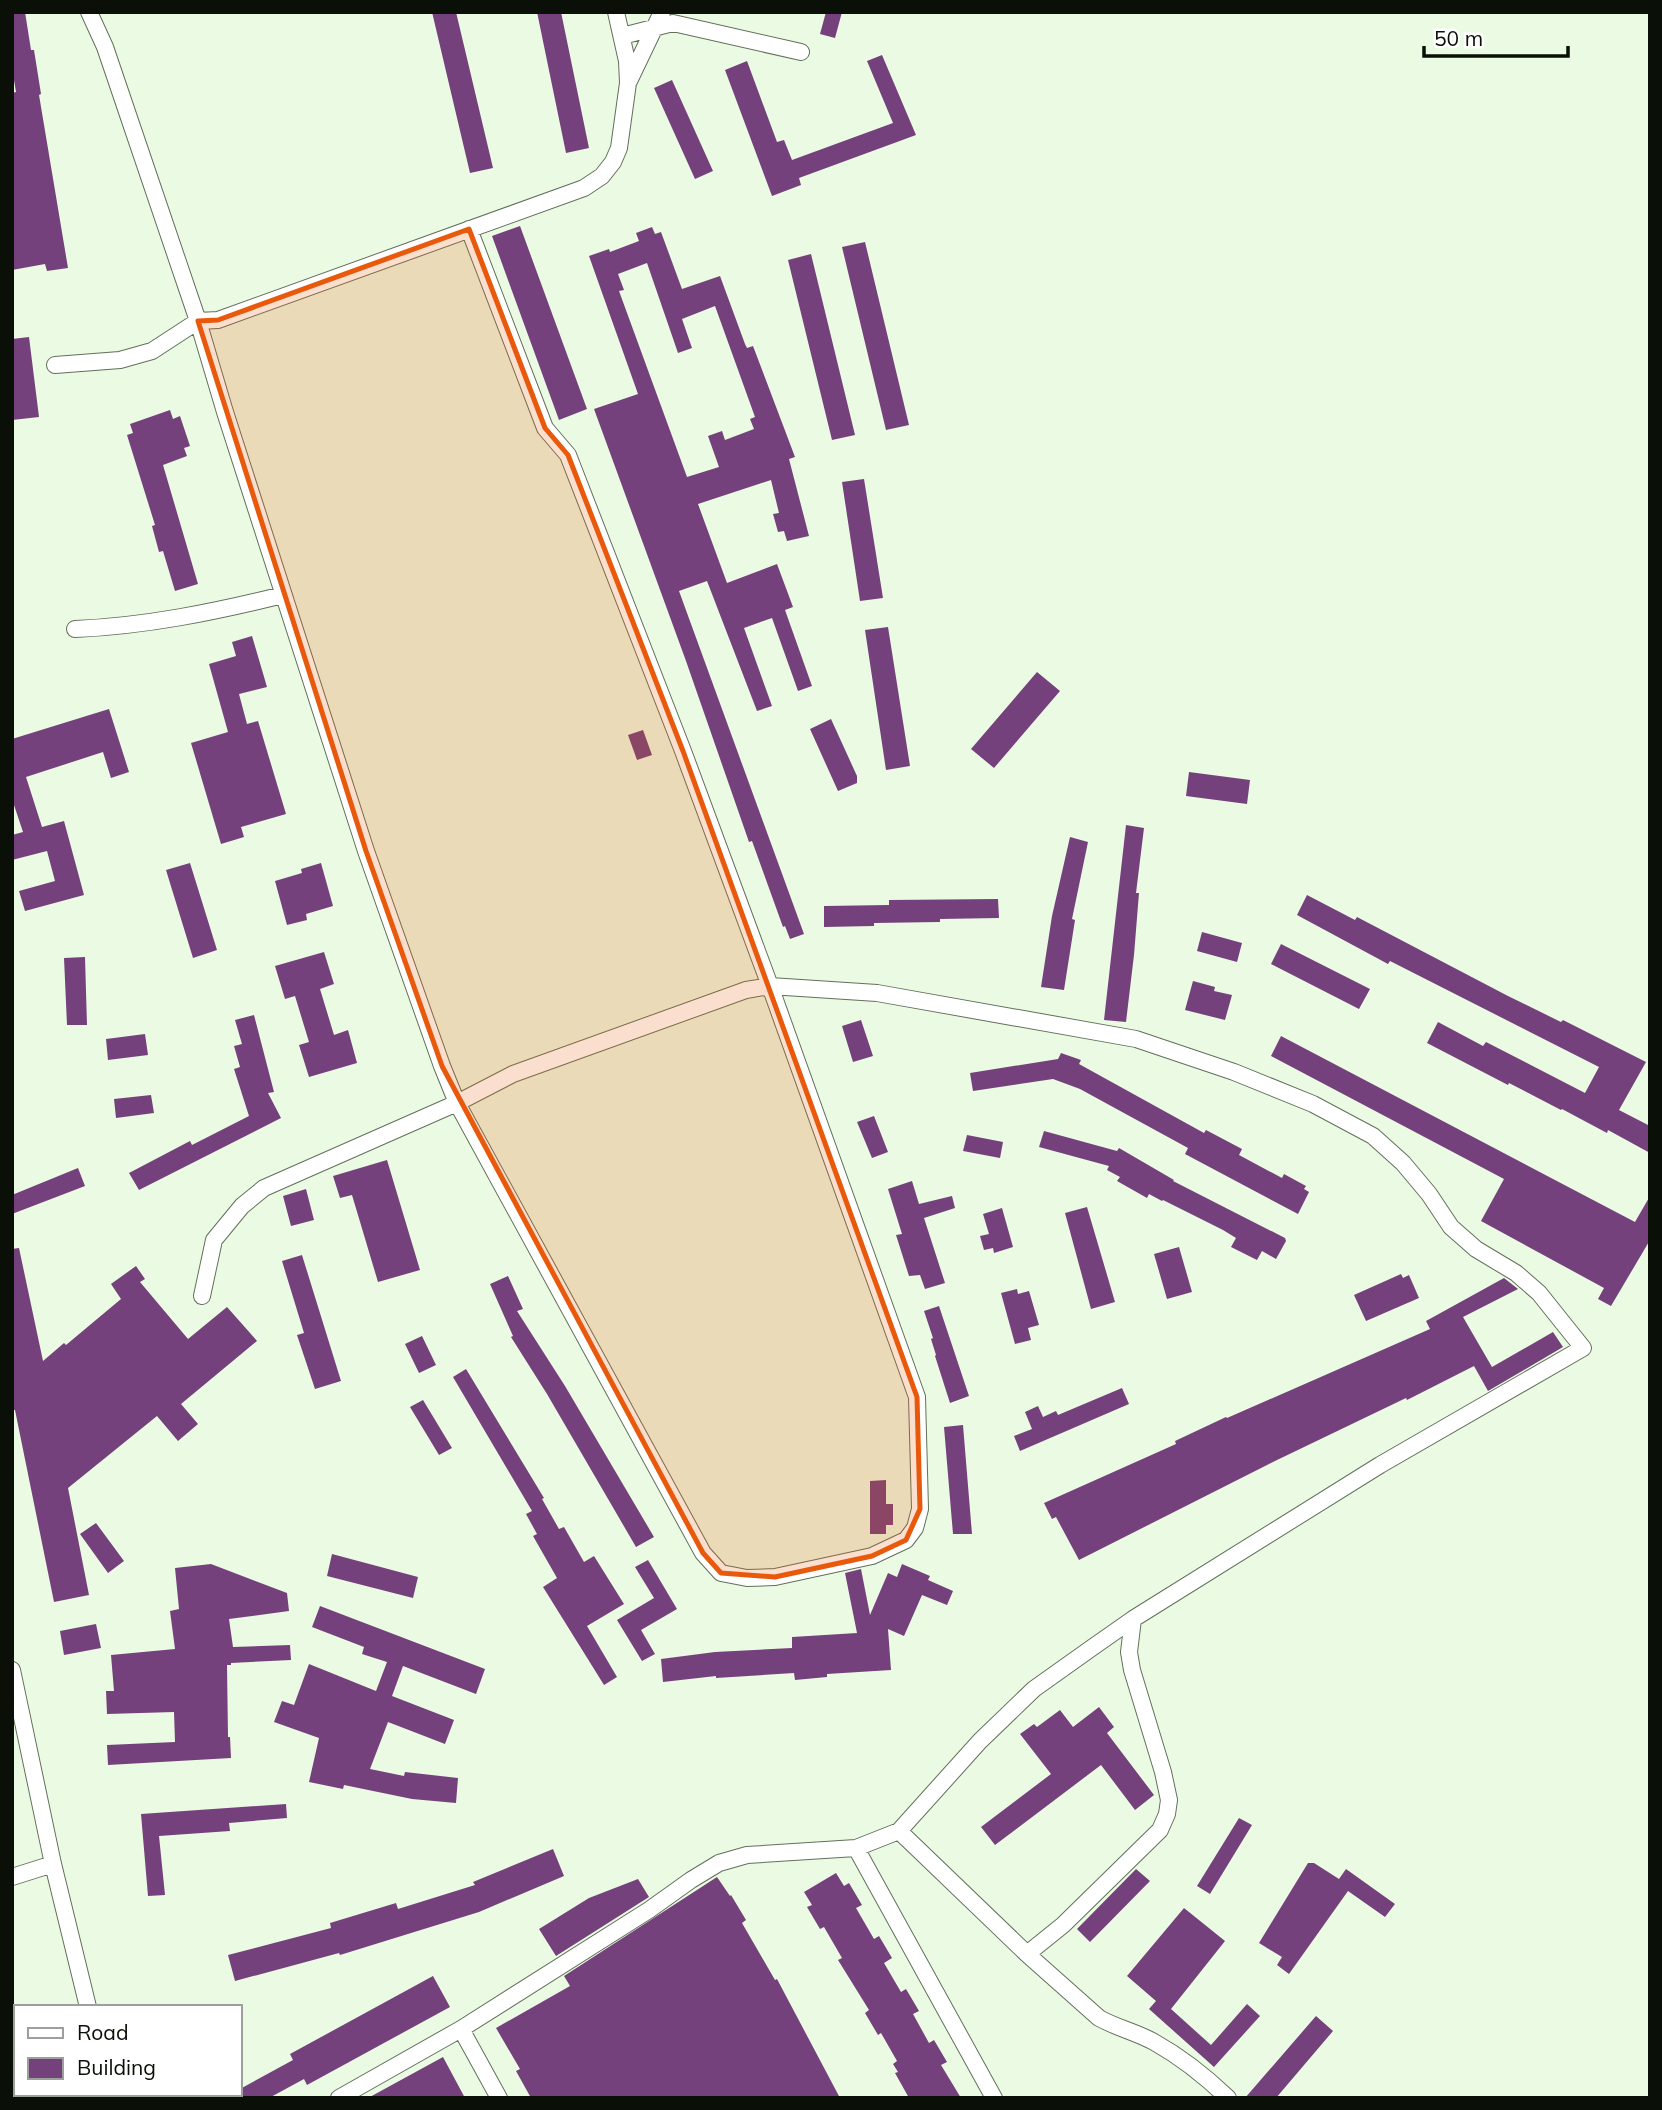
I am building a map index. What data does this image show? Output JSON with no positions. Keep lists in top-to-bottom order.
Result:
{
  "legend": ["Road", "Building"],
  "scale_bar": "50 m"
}
